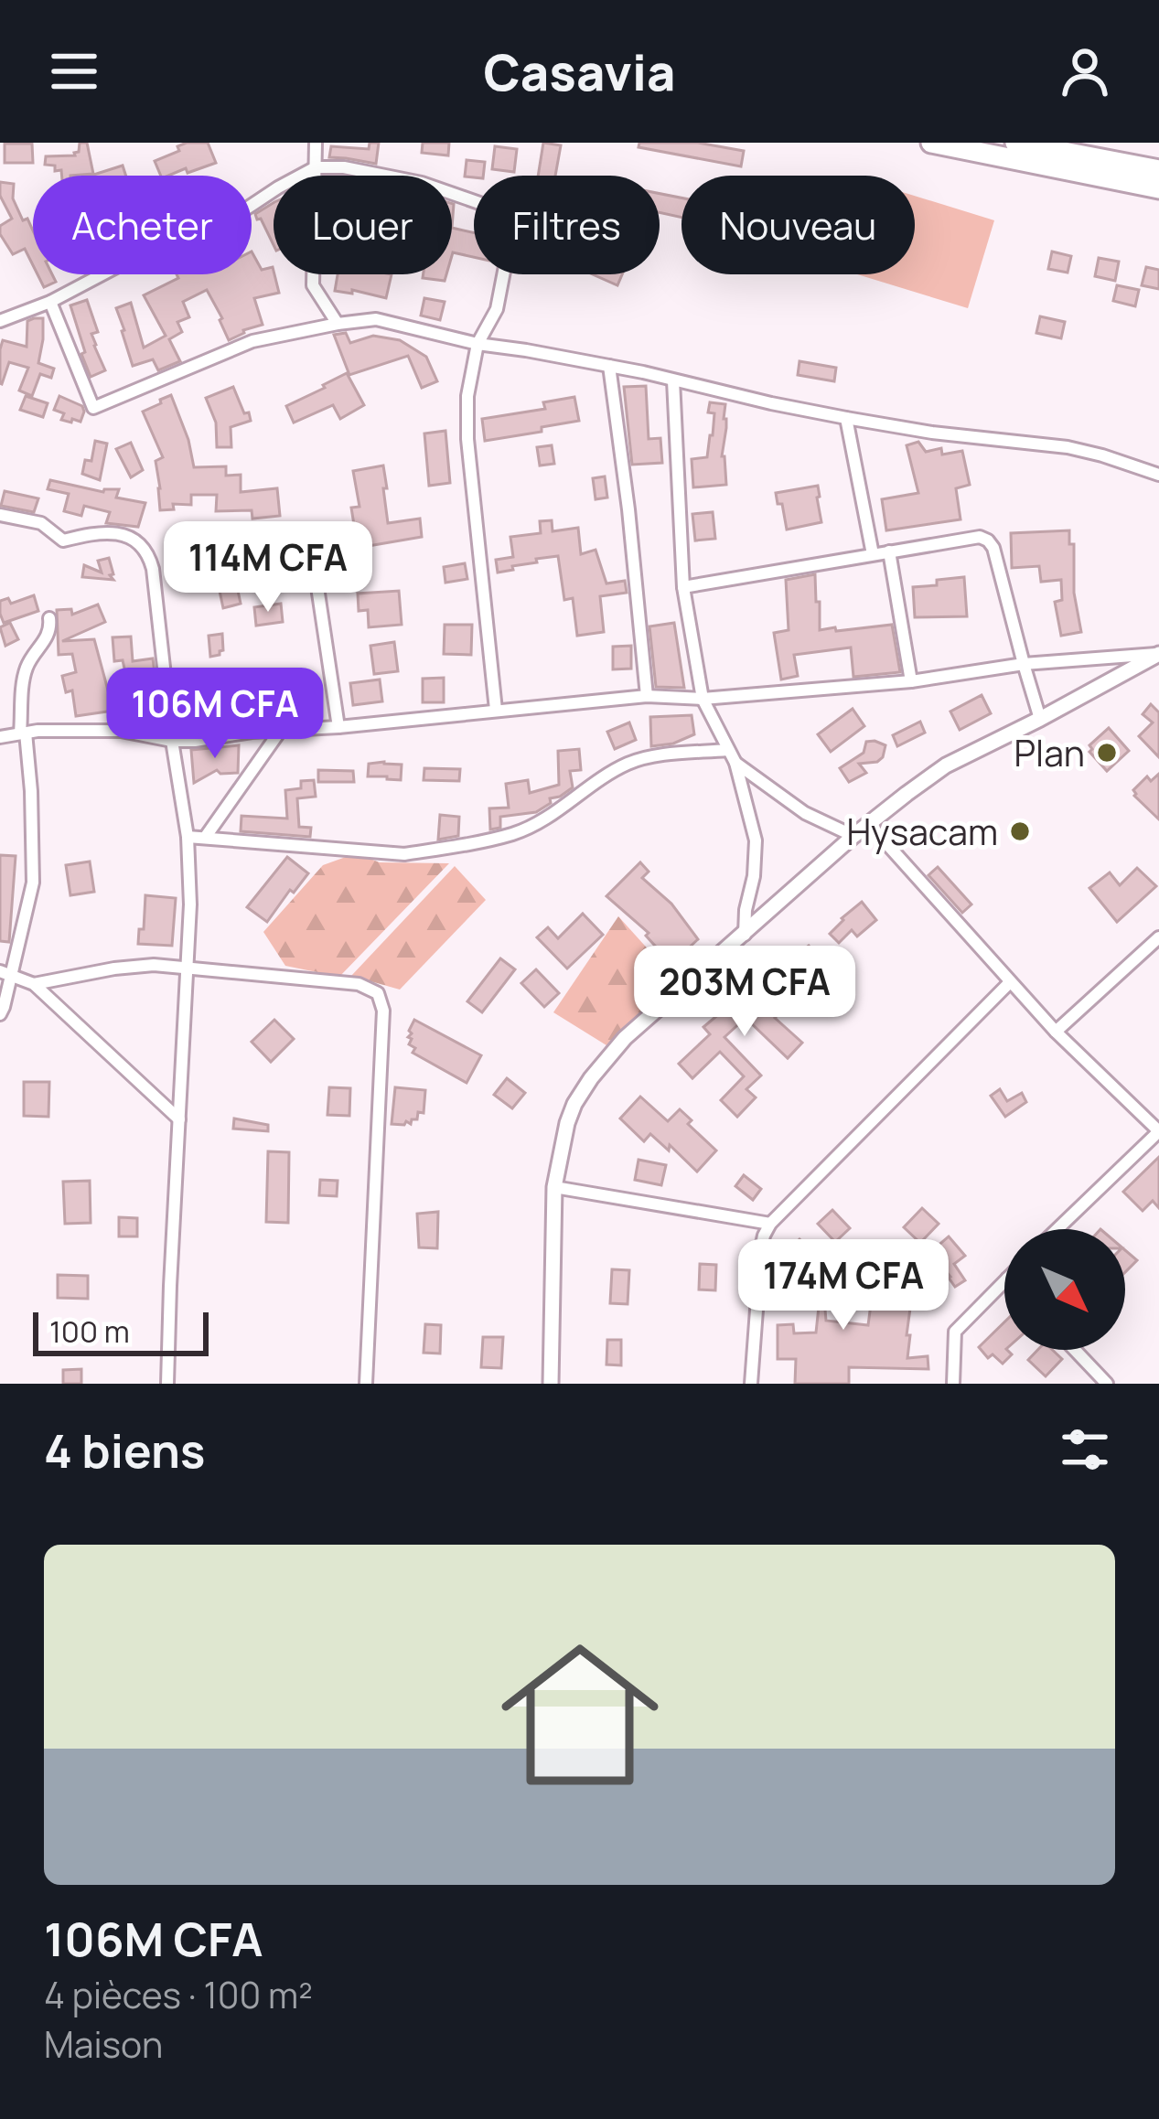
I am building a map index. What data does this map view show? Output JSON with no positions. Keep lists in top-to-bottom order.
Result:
{
  "places": ["Plan", "Hysacam"],
  "scale_bar": "100 m",
  "north": "bottom right",
  "page": {
    "header": "Casavia",
    "chip": [
      "Acheter",
      "Louer",
      "Filtres",
      "Nouveau"
    ],
    "price": [
      "114M CFA",
      "106M CFA",
      "203M CFA",
      "174M CFA"
    ],
    "scale": "100 m",
    "heading": "4 biens",
    "list": [
      {
        "name": "106M CFA",
        "note": "4 pièces · 100 m² · Maison"
      }
    ]
  }
}
